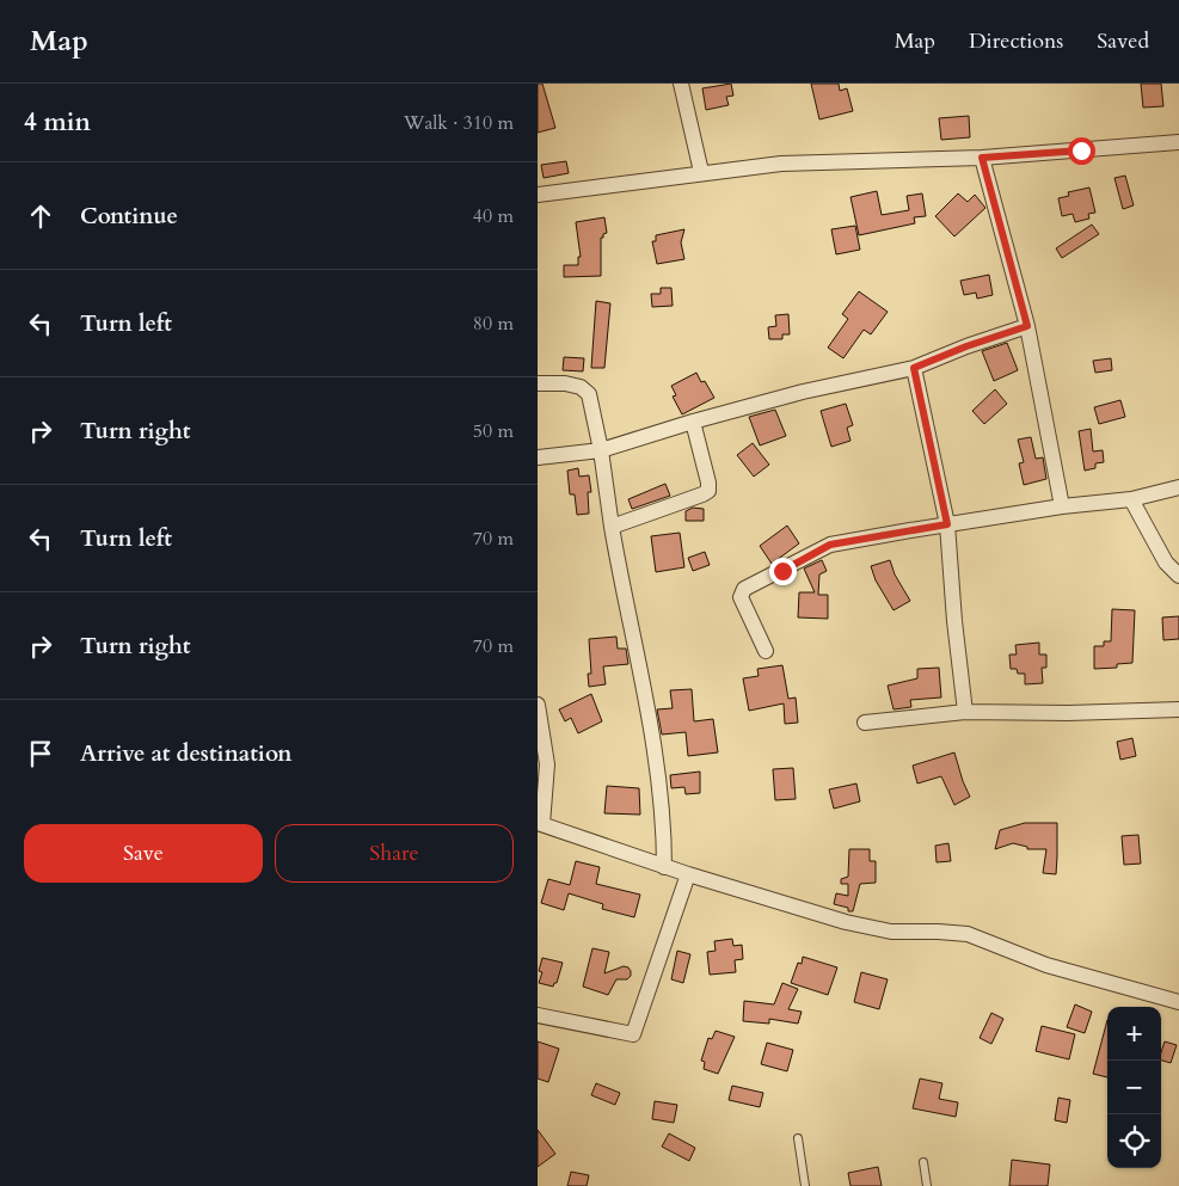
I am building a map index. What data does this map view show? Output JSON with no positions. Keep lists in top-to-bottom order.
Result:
{
  "page": {
    "header": "Map",
    "nav": ["Map", "Directions", "Saved"],
    "heading": ["4 min", "Walk · 310 m"],
    "list": [
      ["Continue", "40 m"],
      ["Turn left", "80 m"],
      ["Turn right", "50 m"],
      ["Turn left", "70 m"],
      ["Turn right", "70 m"],
      "Arrive at destination"
    ],
    "buttons": ["Save", "Share"],
    "map_buttons": ["+", "−"]
  }
}
